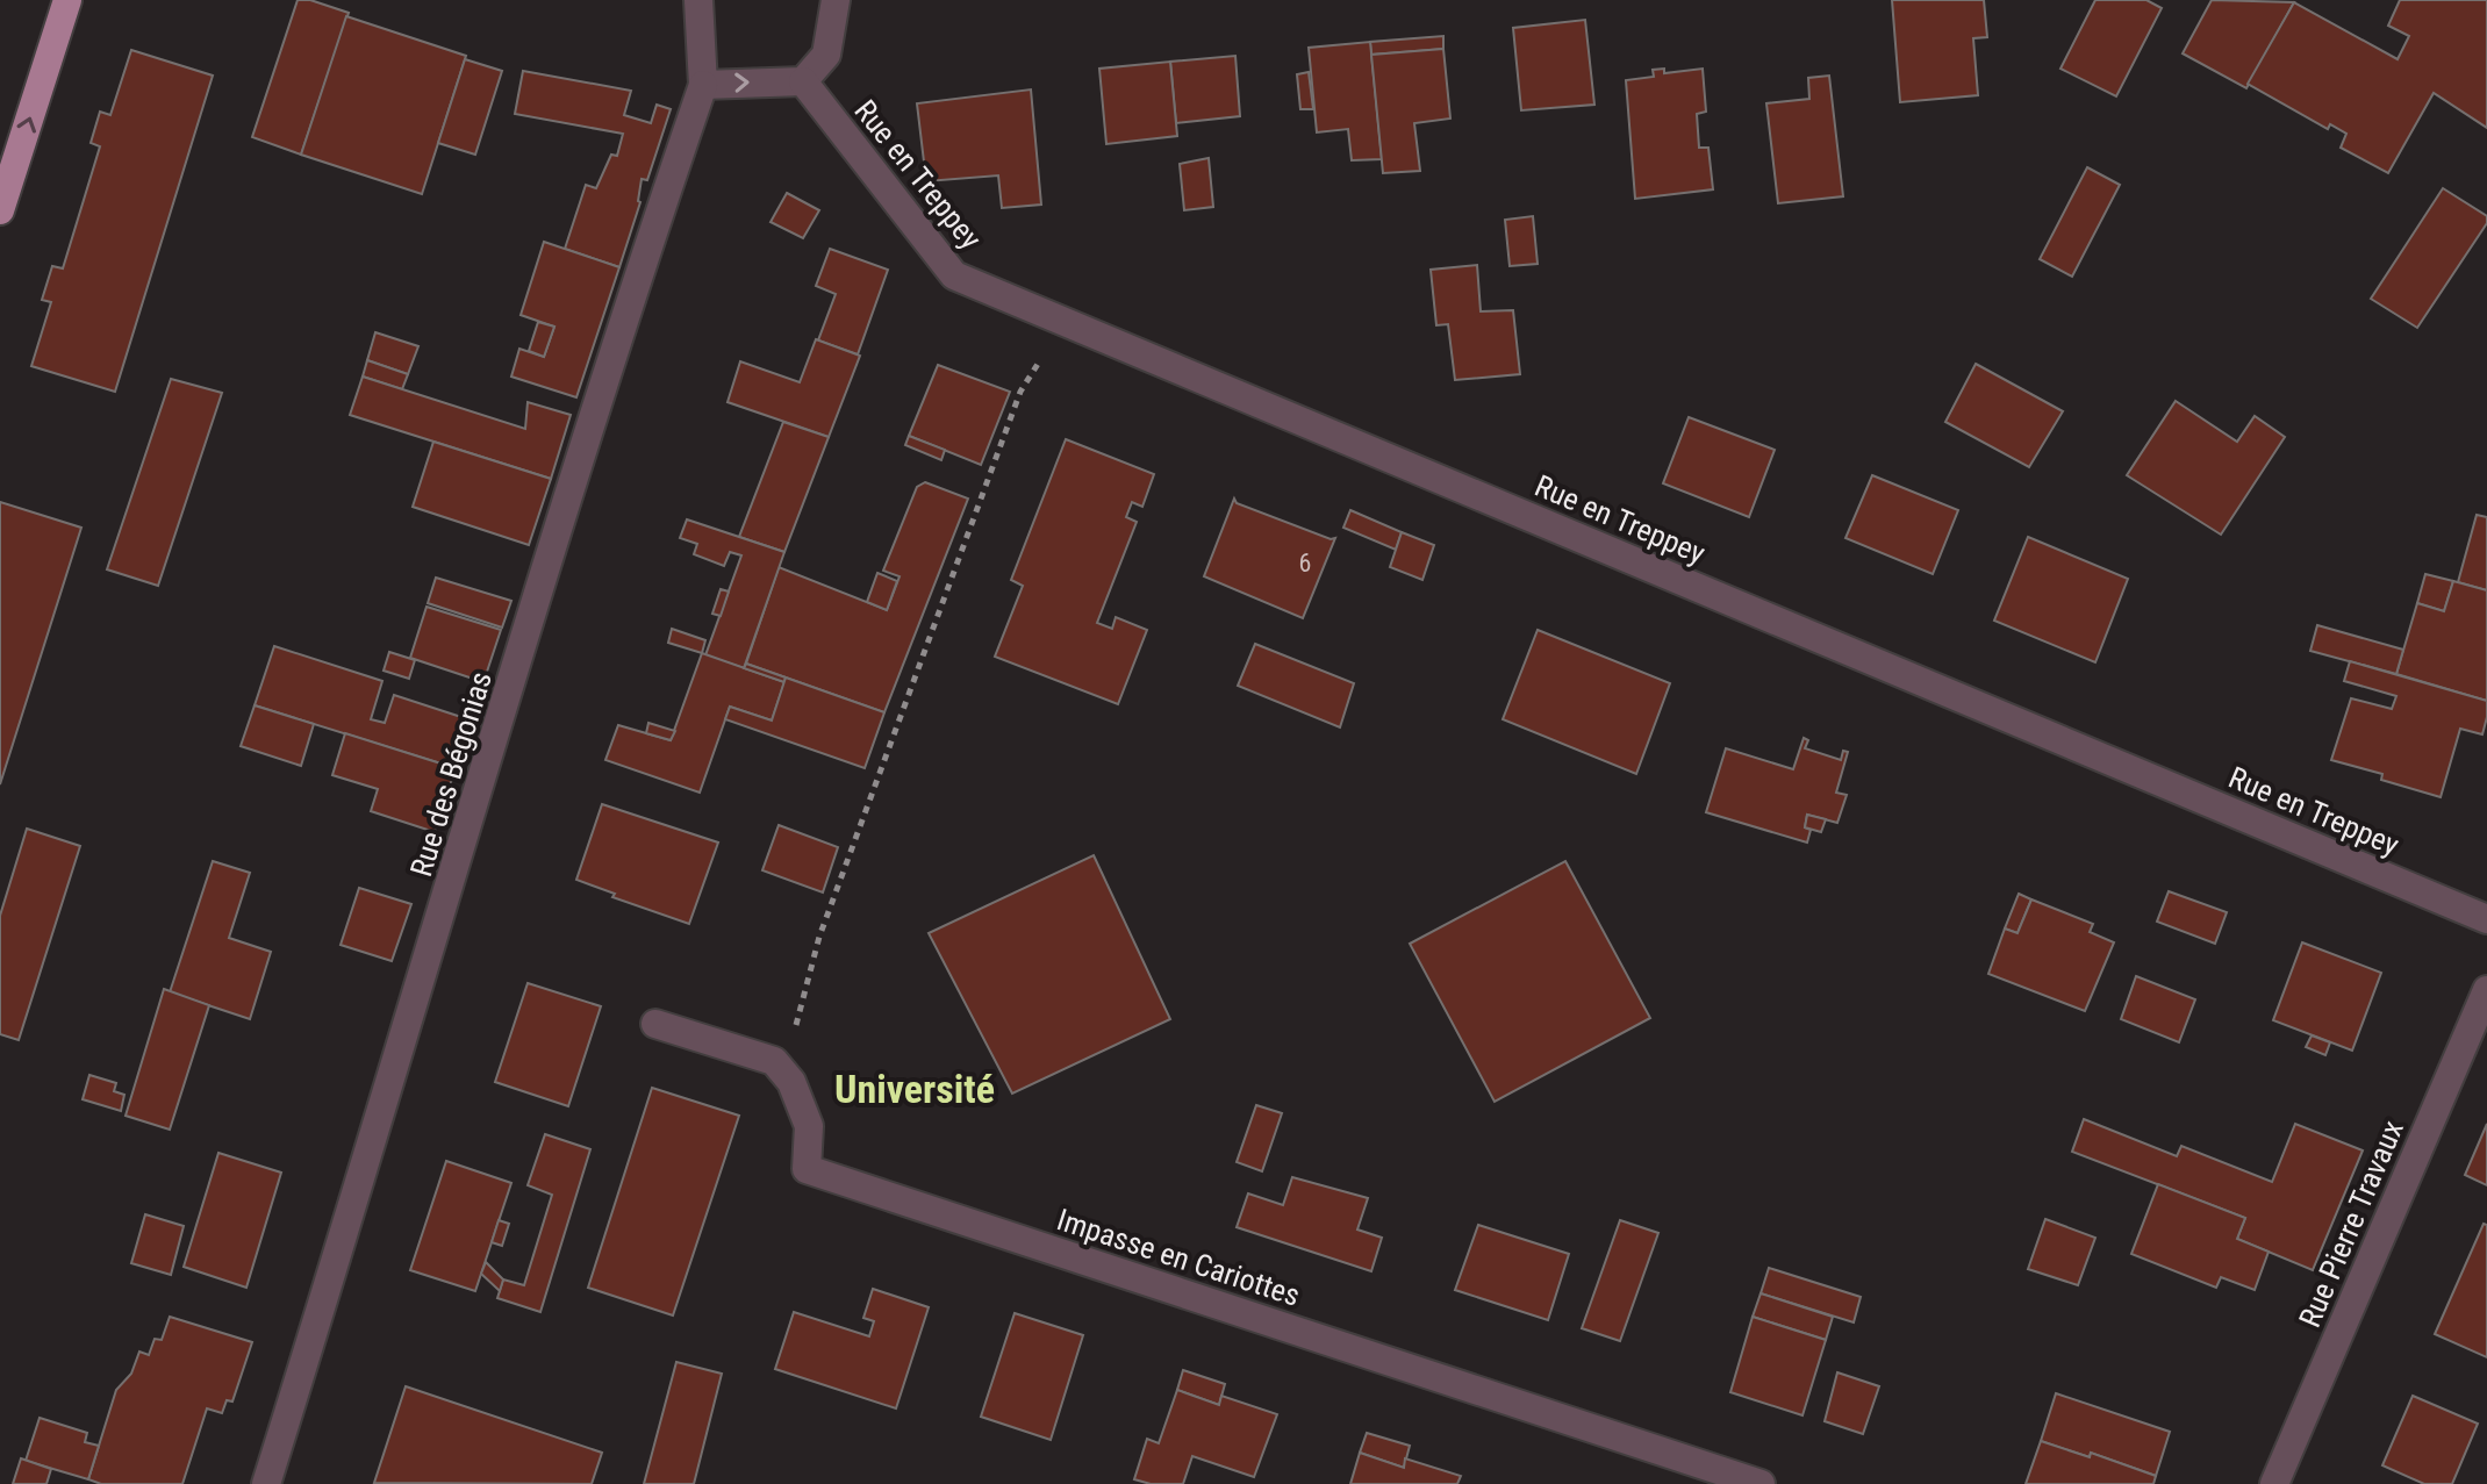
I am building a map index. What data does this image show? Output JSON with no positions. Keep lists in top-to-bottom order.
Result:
{
  "streets": {
    "street": [
      "Rue en Treppey",
      "Rue des Bégonias",
      "Rue Pierre Travaux",
      "Impasse en Cariottes"
    ]
  },
  "districts": ["Université"],
  "house_numbers": ["6"]
}
